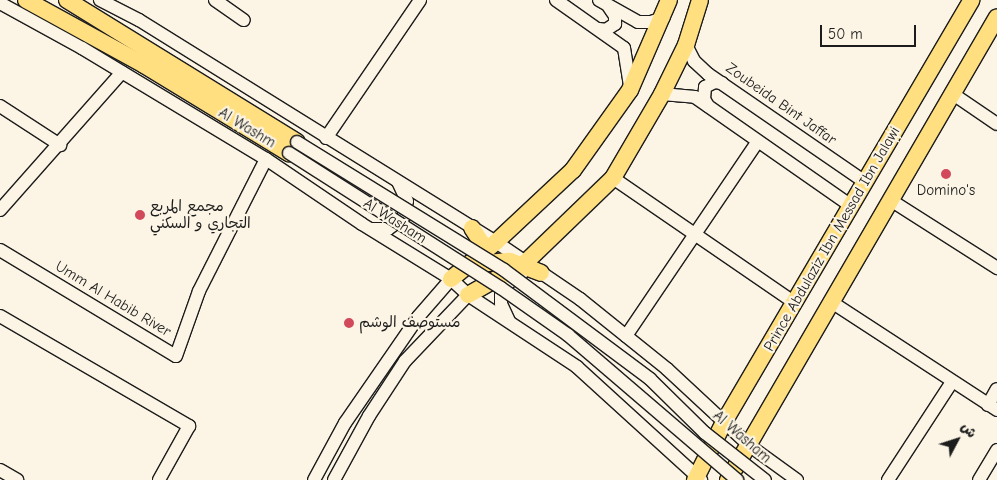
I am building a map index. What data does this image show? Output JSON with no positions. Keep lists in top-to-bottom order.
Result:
{
  "streets": {
    "main road": ["Al Washam", "Prince Abdulaziz Ibn Messad Ibn Jalawi"],
    "street": ["Zoubeida Bint Jaffar", "Al Washm", "Umm Al Habib River"]
  },
  "crossings": [
    ["Zoubeida Bint Jaffar", "Prince Abdulaziz Ibn Messad Ibn Jalawi"],
    ["Al Washm", "Umm Al Habib River"],
    ["Al Washam", "Prince Abdulaziz Ibn Messad Ibn Jalawi"]
  ],
  "places": ["Domino's", "مجمع المربع التجاري و السكني", "مستوصف الوشم"],
  "scale_bar": "50 m",
  "north": "top right"
}
